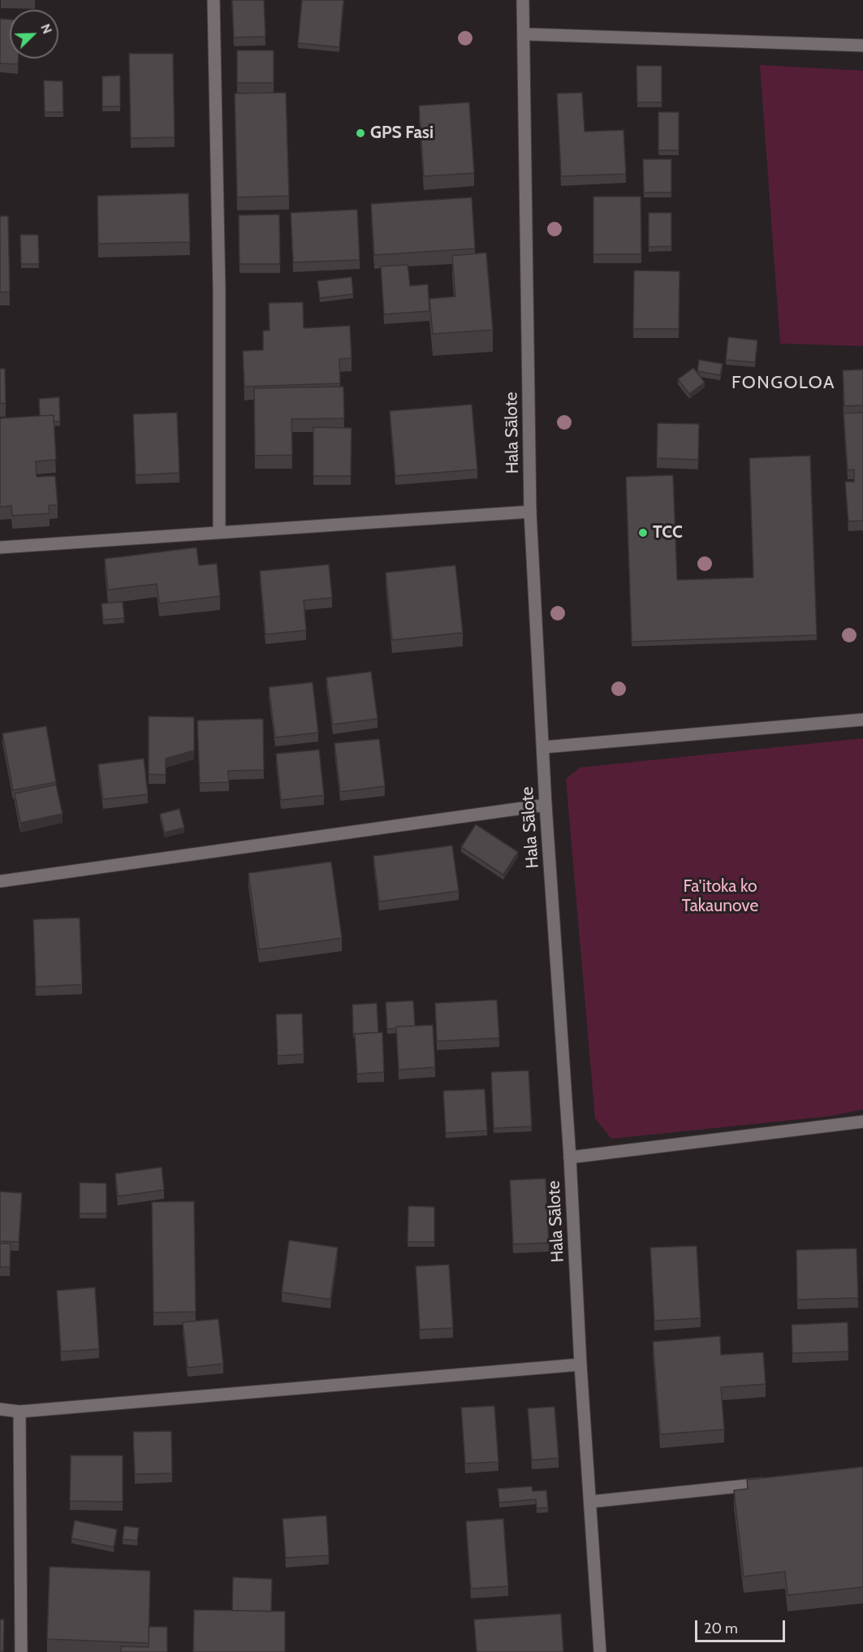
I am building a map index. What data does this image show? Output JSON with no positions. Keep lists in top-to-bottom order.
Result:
{
  "streets": {
    "street": ["Hala Sālote"]
  },
  "districts": ["FONGOLOA"],
  "parks": ["Fa'itoka ko Takaunove"],
  "places": ["GPS Fasi", "TCC"],
  "scale_bar": "20 m",
  "north": "top right"
}
